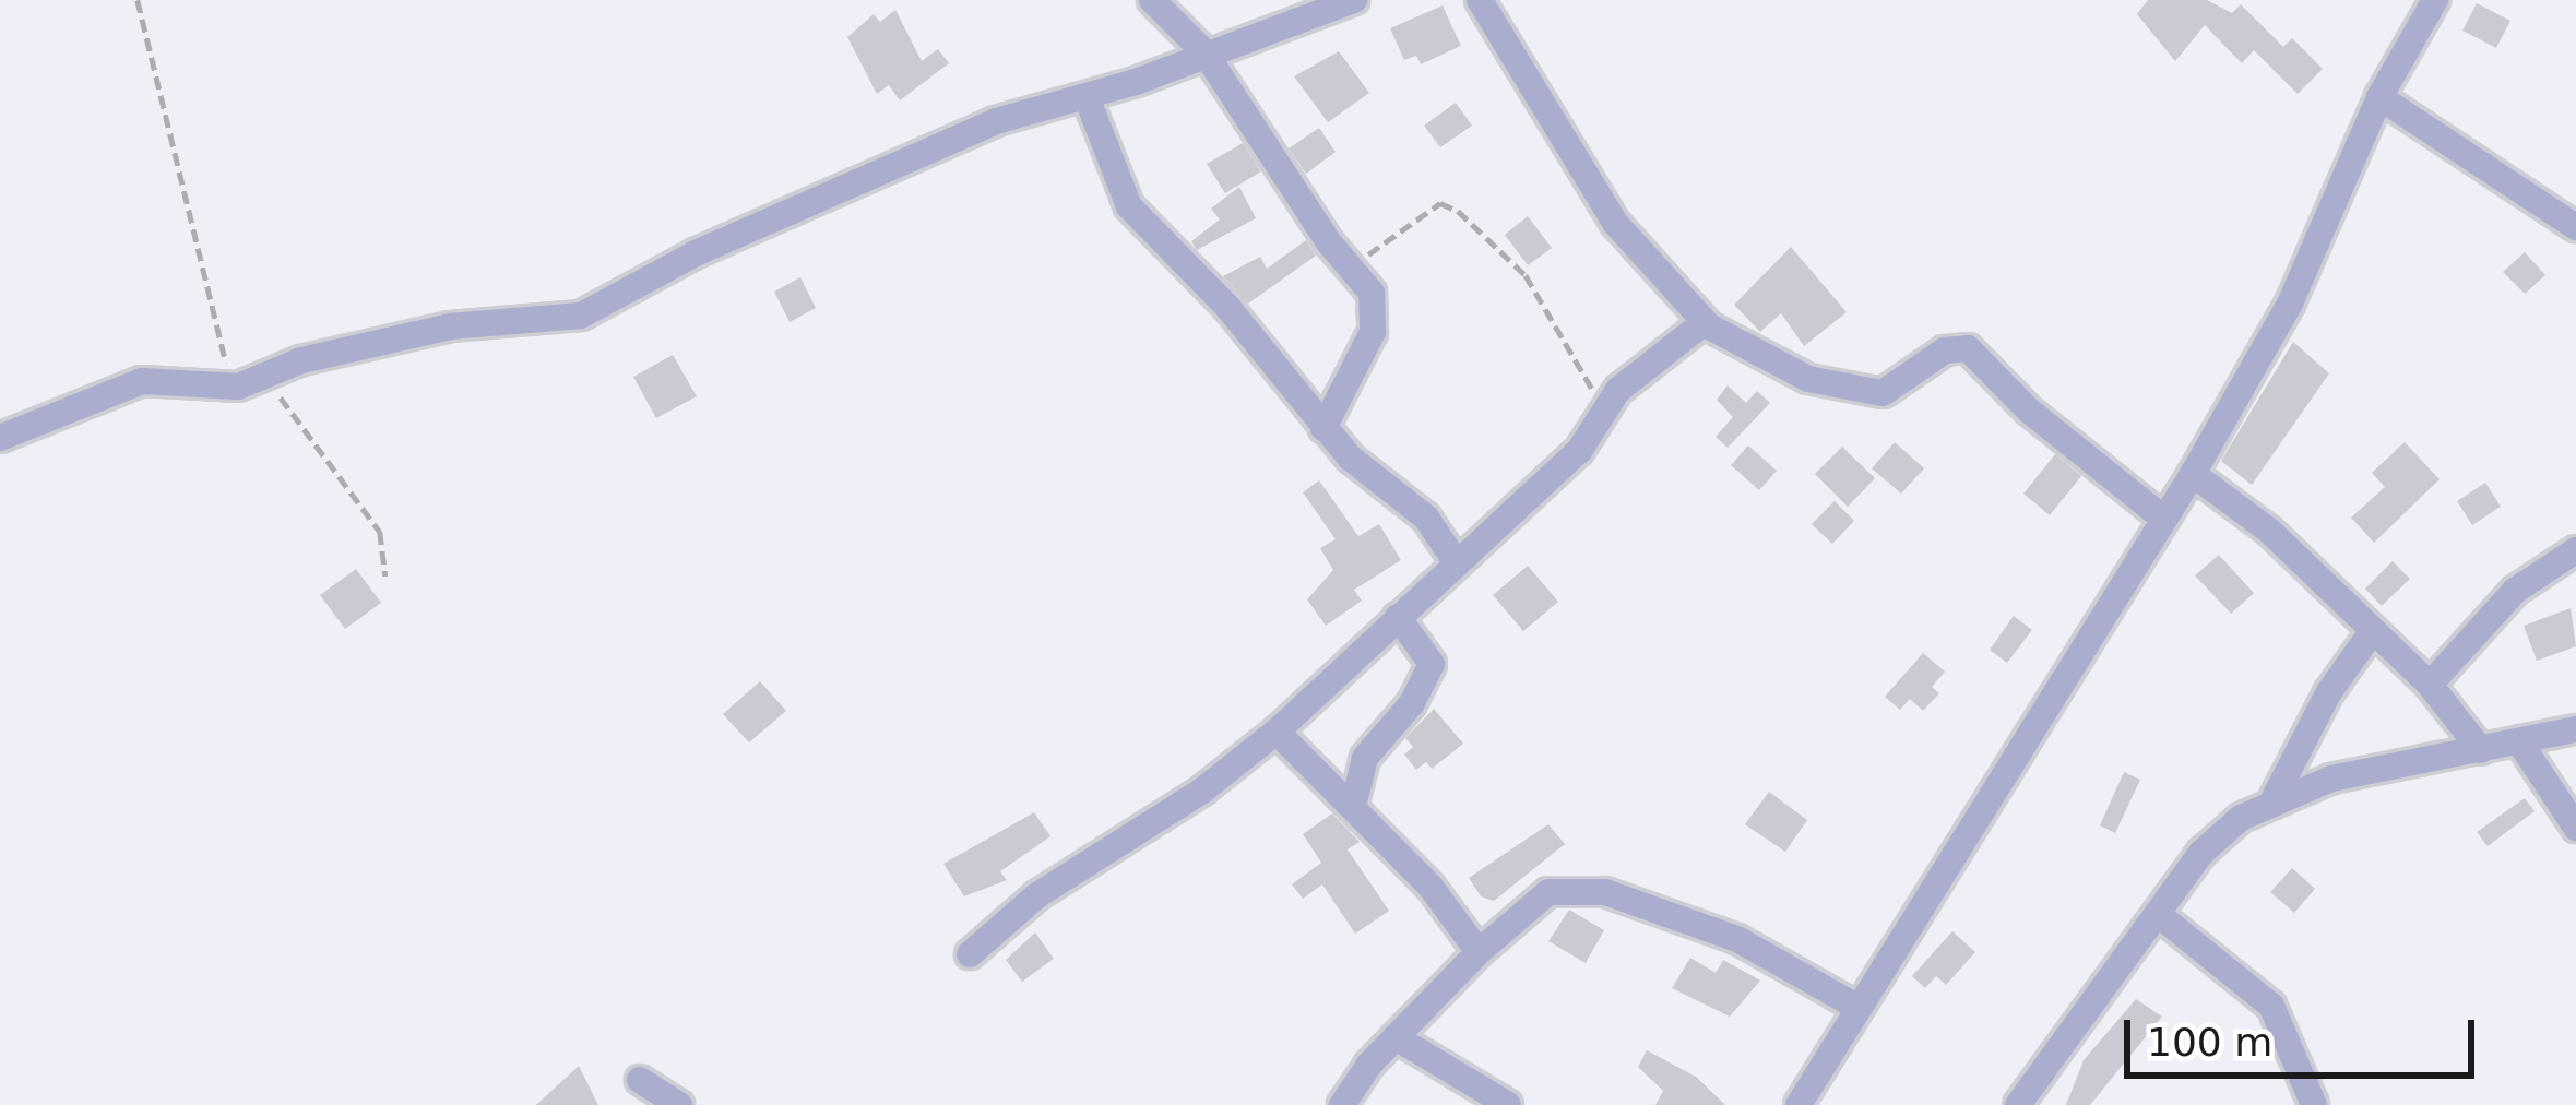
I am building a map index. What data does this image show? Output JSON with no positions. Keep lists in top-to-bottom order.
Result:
{
  "scale_bar": "100 m"
}
